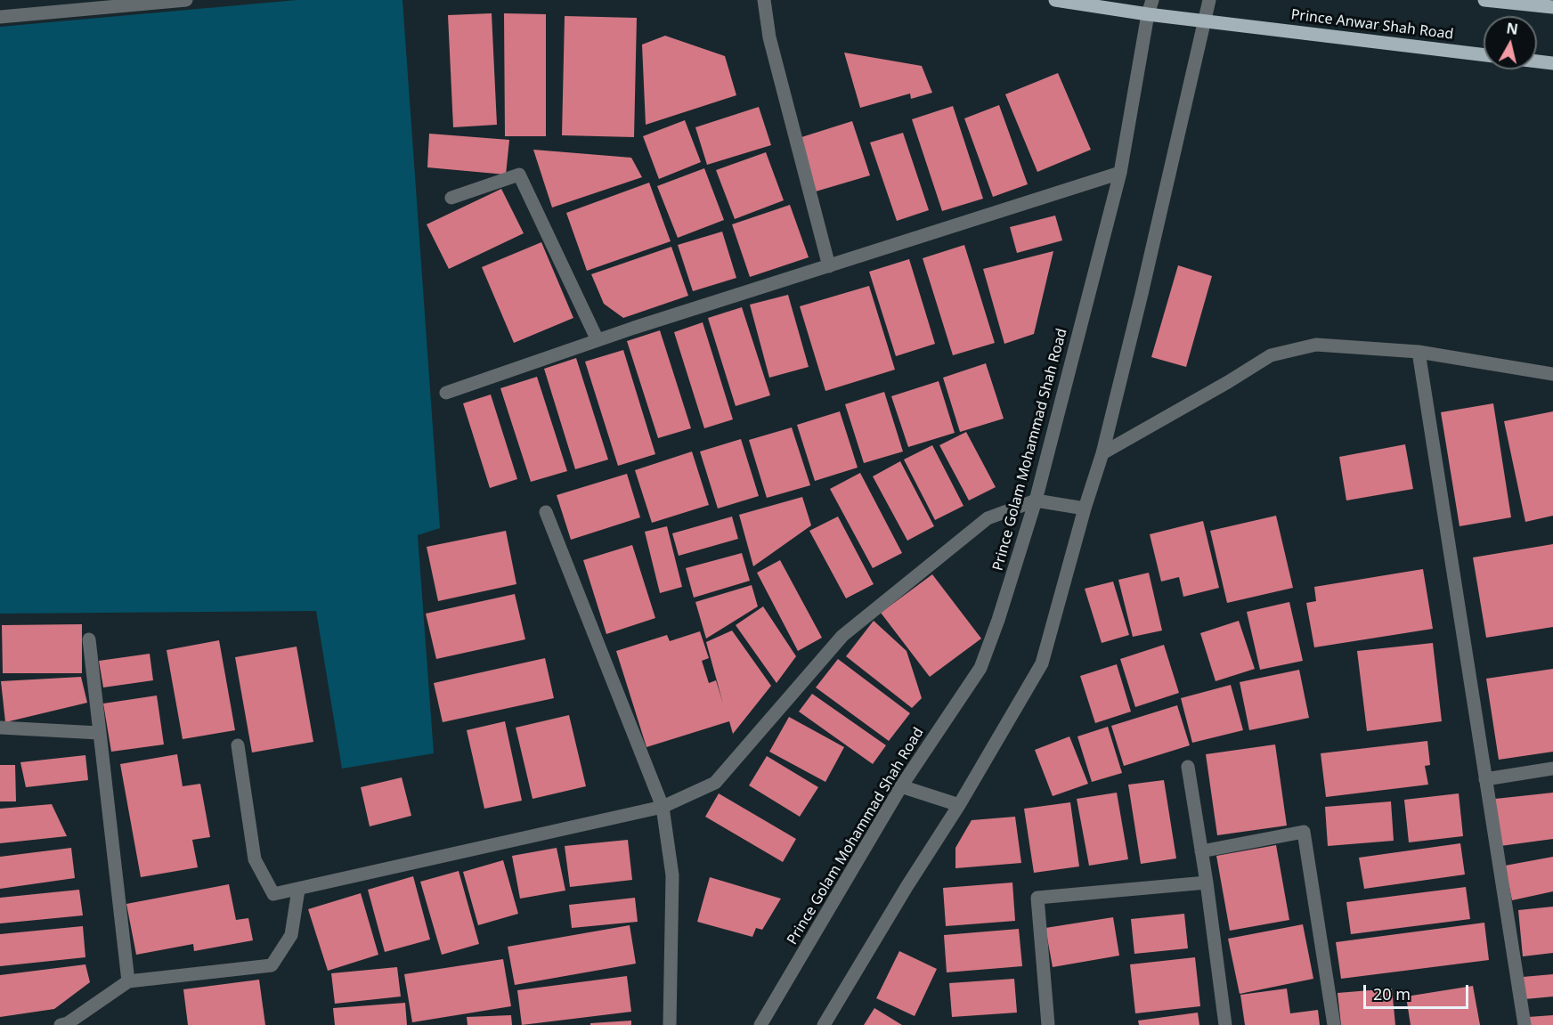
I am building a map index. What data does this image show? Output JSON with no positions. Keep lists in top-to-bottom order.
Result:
{
  "streets": {
    "main road": ["Prince Anwar Shah Road"],
    "street": ["Prince Golam Mohammad Shah Road"]
  },
  "crossings": [
    ["Prince Anwar Shah Road", "Prince Golam Mohammad Shah Road"]
  ],
  "scale_bar": "20 m",
  "north": "top"
}
